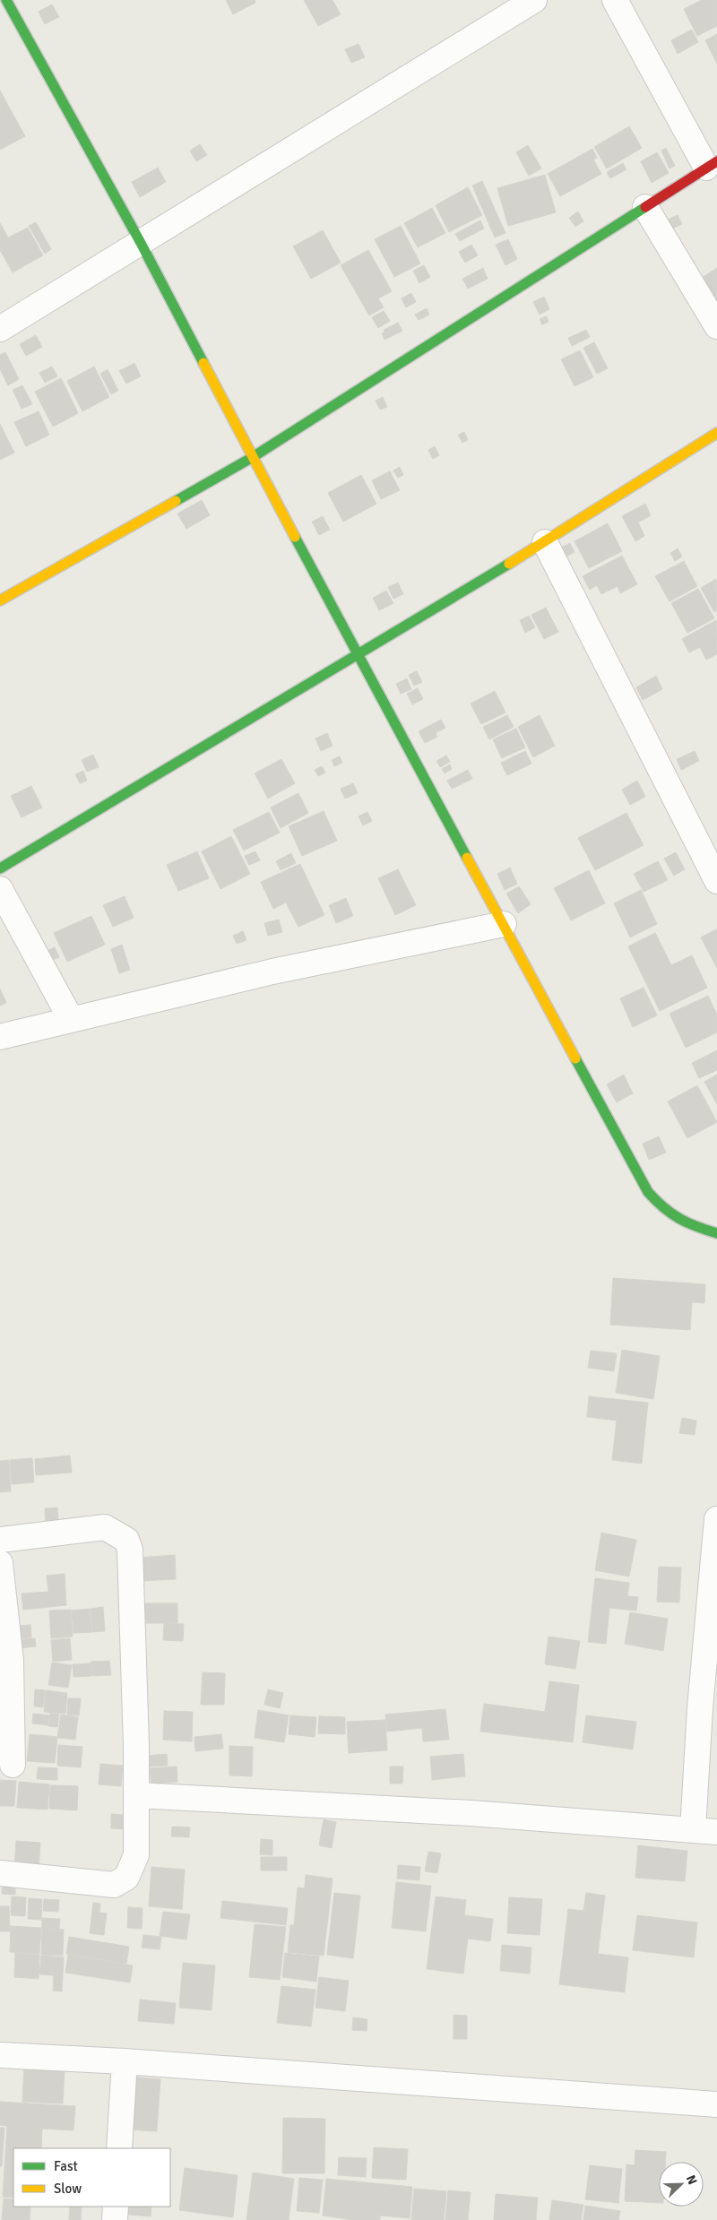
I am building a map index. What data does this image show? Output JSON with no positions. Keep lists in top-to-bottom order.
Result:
{
  "legend": ["Fast", "Slow"],
  "north": "top right"
}
